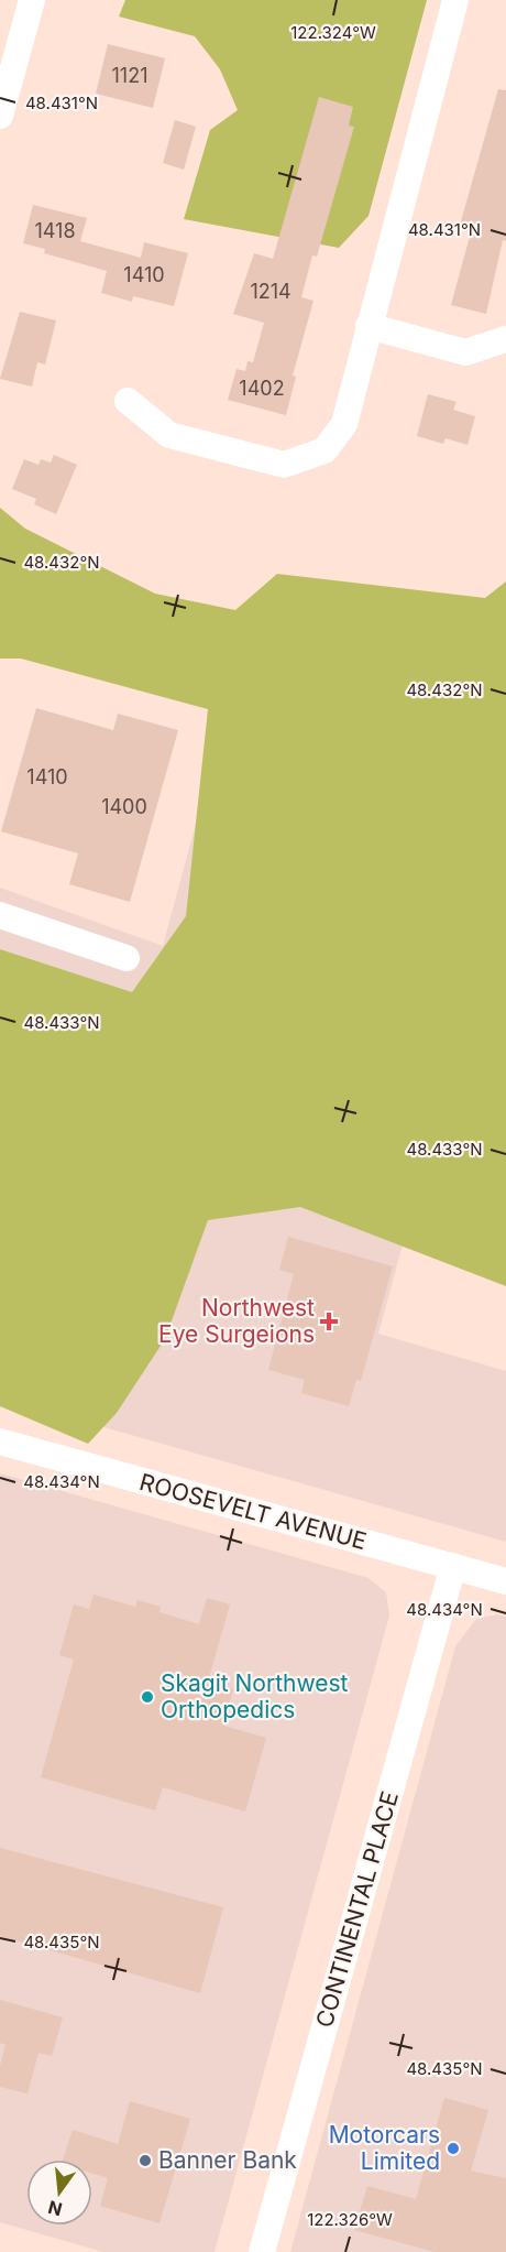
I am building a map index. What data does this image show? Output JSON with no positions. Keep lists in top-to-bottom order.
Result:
{
  "streets": {
    "street": ["ROOSEVELT AVENUE", "CONTINENTAL PLACE"]
  },
  "crossings": [
    ["ROOSEVELT AVENUE", "CONTINENTAL PLACE"]
  ],
  "places": {
    "health": ["Northwest Eye Surgeions"],
    "other": ["Skagit Northwest Orthopedics", "Motorcars Limited", "Banner Bank"]
  },
  "house_numbers": [
    "1121",
    "1418",
    "1410",
    "1214",
    "1402",
    "1410",
    "1400"
  ],
  "north": "bottom",
  "coordinates": [
    "122.324°W",
    "48.431°N",
    "48.432°N",
    "48.433°N",
    "48.434°N",
    "48.435°N",
    "122.326°W"
  ]
}
